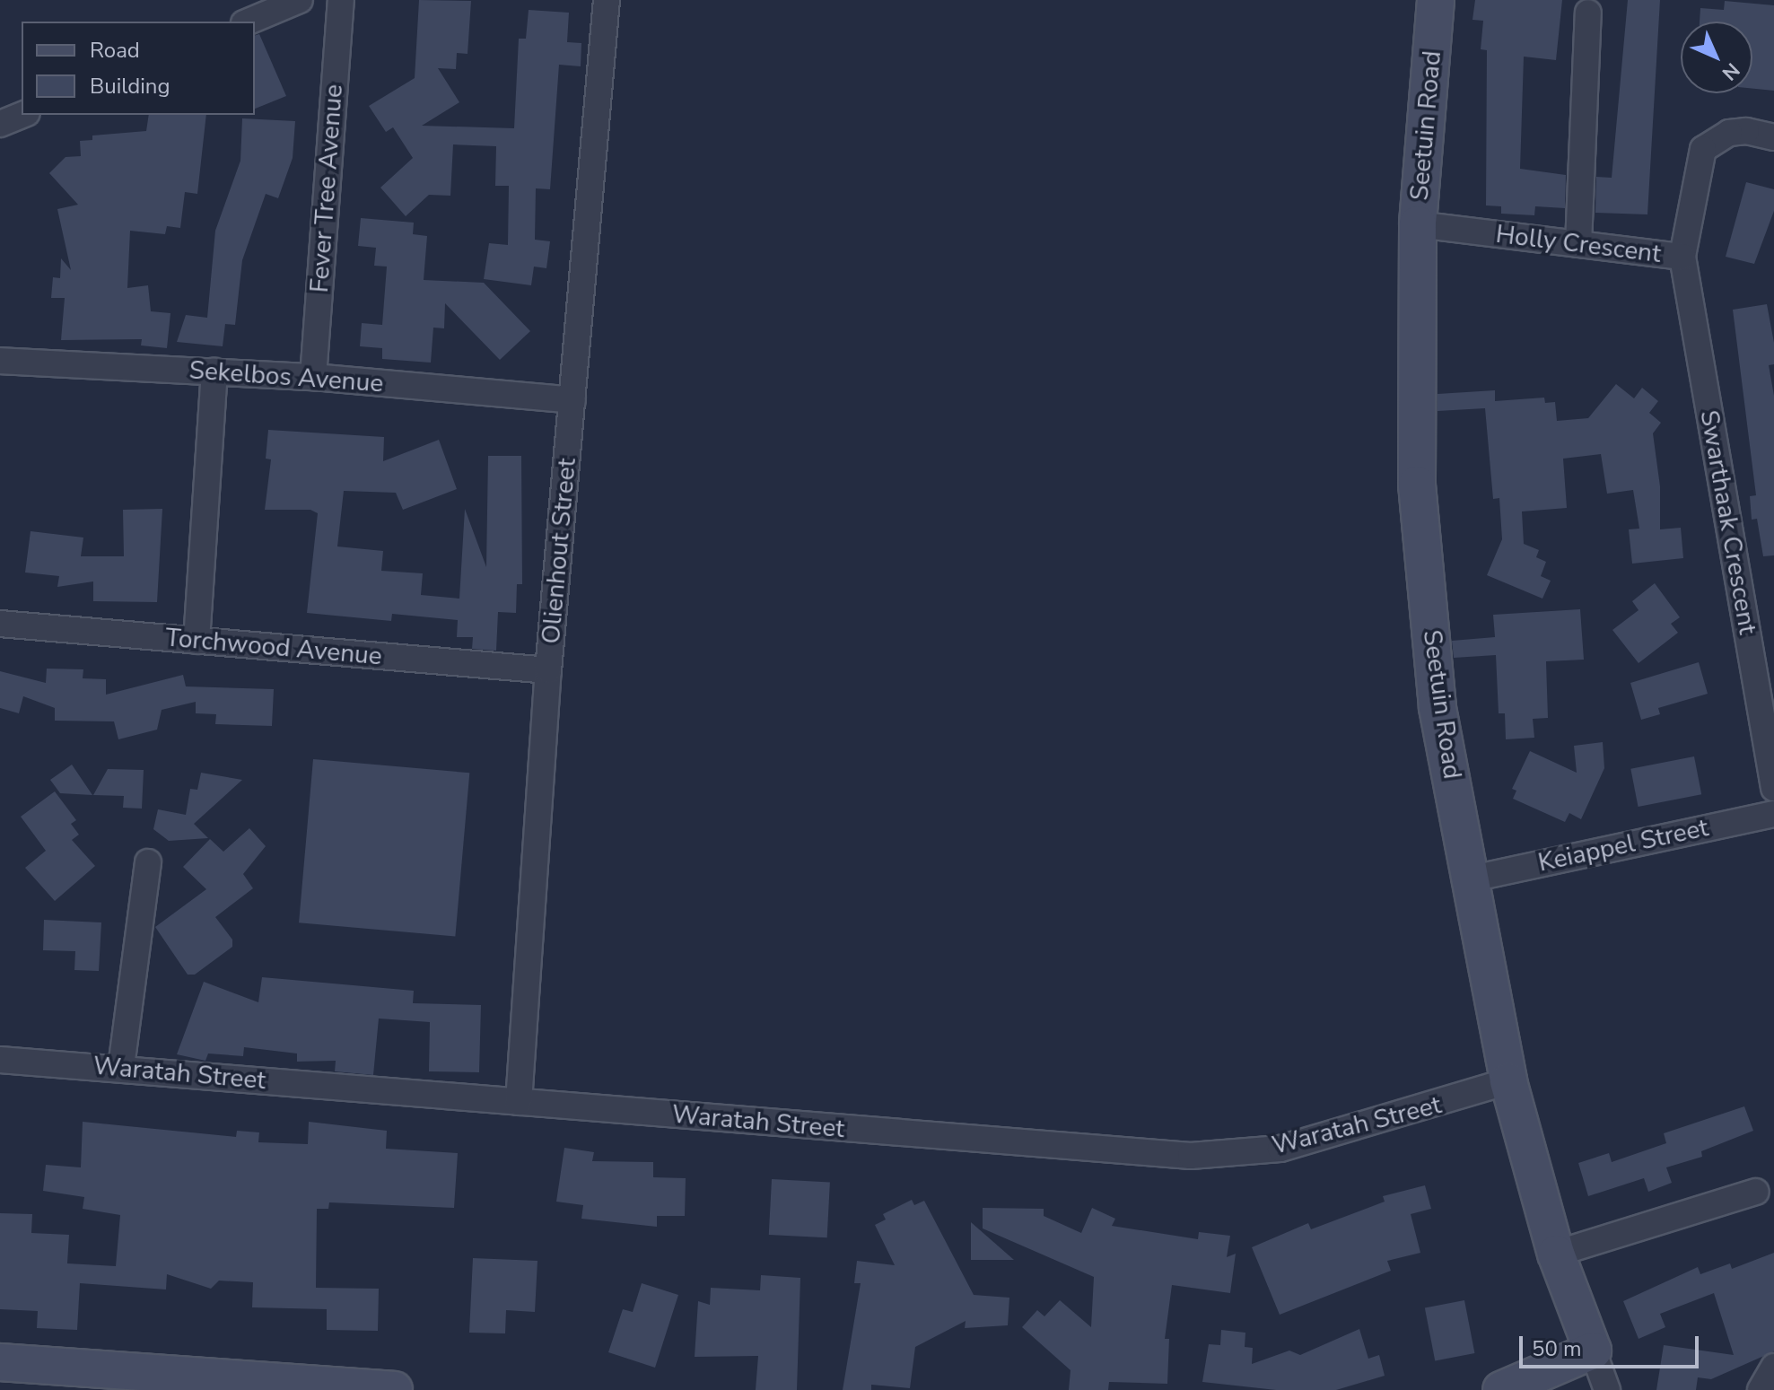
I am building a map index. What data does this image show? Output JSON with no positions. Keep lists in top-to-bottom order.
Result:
{
  "streets": {
    "street": [
      "Seetuin Road",
      "Fever Tree Avenue",
      "Holly Crescent",
      "Sekelbos Avenue",
      "Swarthaak Crescent",
      "Olienhout Street",
      "Torchwood Avenue",
      "Keiappel Street",
      "Waratah Street"
    ]
  },
  "crossings": [
    ["Seetuin Road", "Holly Crescent"],
    ["Seetuin Road", "Keiappel Street"],
    ["Seetuin Road", "Waratah Street"],
    ["Fever Tree Avenue", "Sekelbos Avenue"],
    ["Holly Crescent", "Swarthaak Crescent"],
    ["Sekelbos Avenue", "Olienhout Street"],
    ["Olienhout Street", "Torchwood Avenue"],
    ["Olienhout Street", "Waratah Street"]
  ],
  "legend": ["Road", "Building"],
  "scale_bar": "50 m",
  "north": "bottom right"
}
